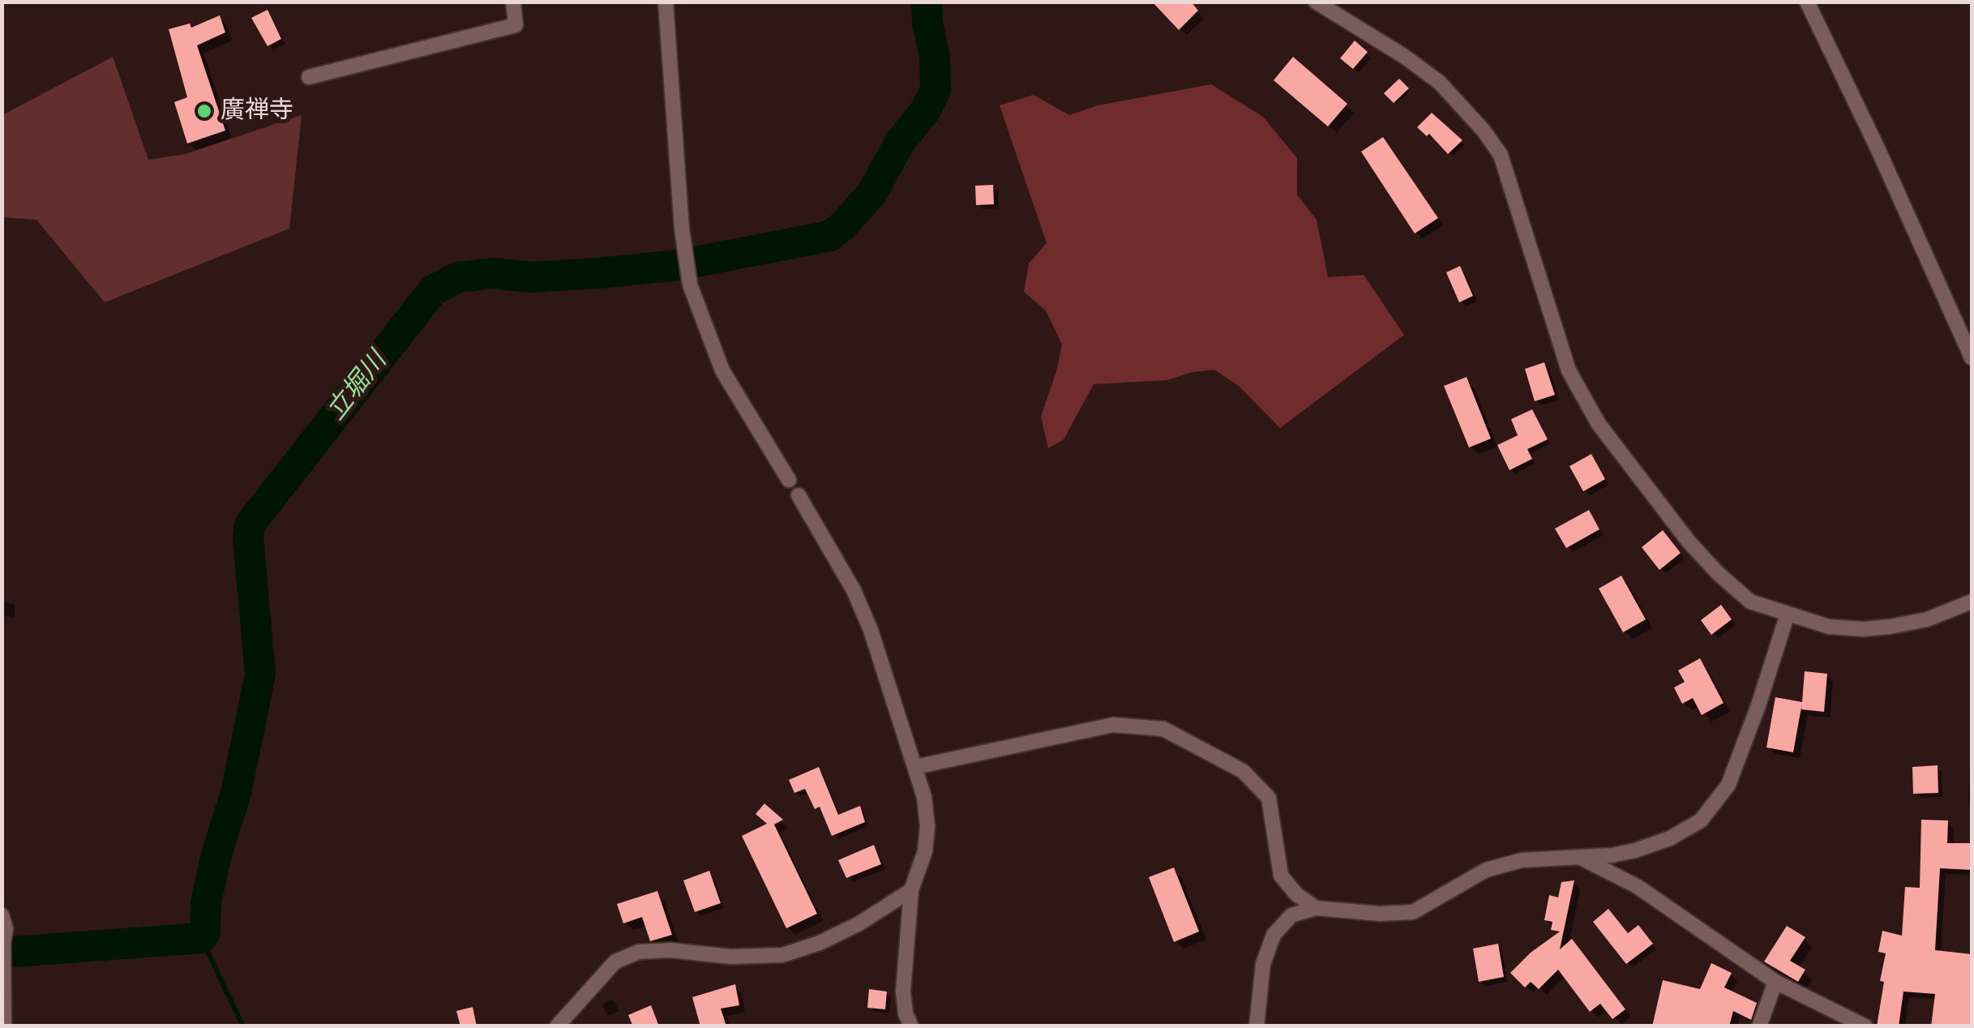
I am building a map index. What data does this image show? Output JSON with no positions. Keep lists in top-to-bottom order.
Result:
{
  "water": ["立堀川"],
  "places": ["廣禅寺"]
}
